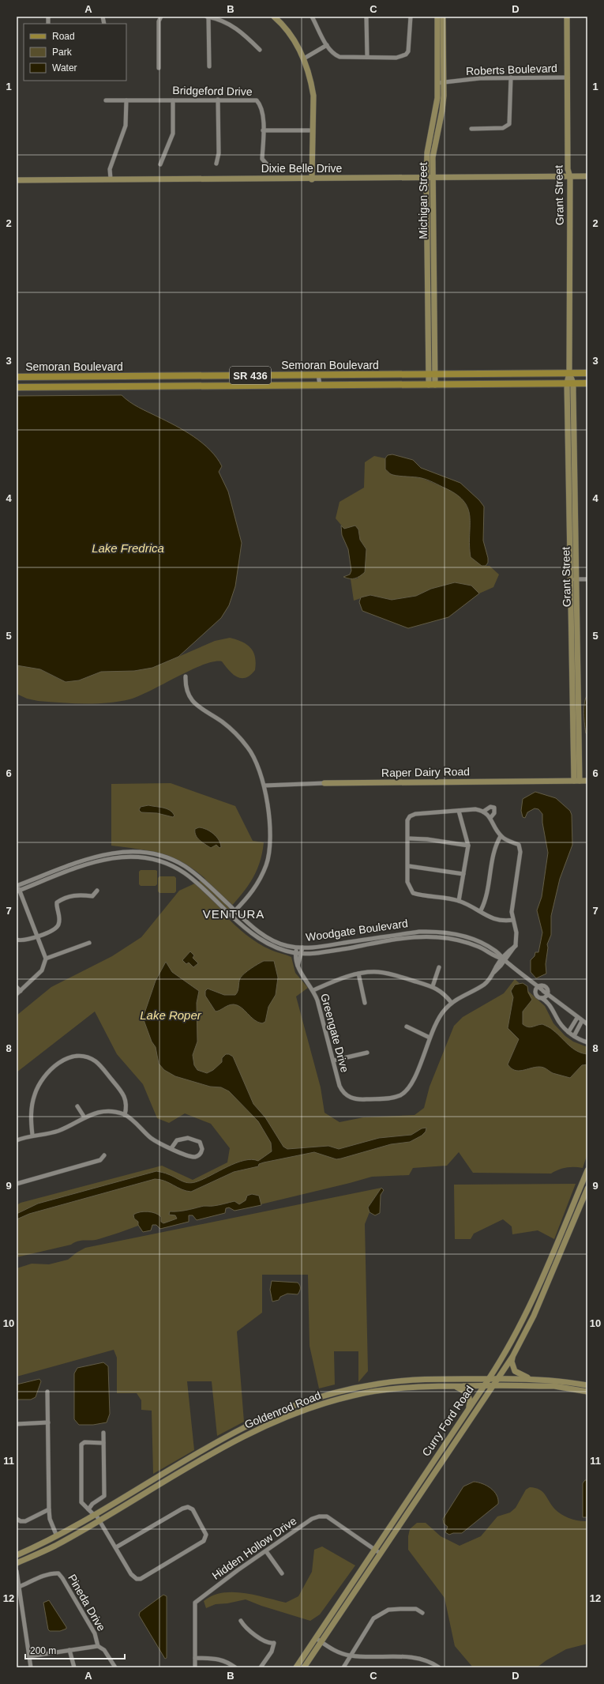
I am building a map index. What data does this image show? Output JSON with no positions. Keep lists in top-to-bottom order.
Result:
{
  "streets": {
    "main road": ["Semoran Boulevard", "SR 436"],
    "street": [
      "Roberts Boulevard",
      "Bridgeford Drive",
      "Dixie Belle Drive",
      "Grant Street",
      "Michigan Street",
      "Raper Dairy Road",
      "Woodgate Boulevard",
      "Greengate Drive",
      "Goldenrod Road",
      "Curry Ford Road",
      "Hidden Hollow Drive",
      "Pineda Drive"
    ]
  },
  "crossings": [
    ["Roberts Boulevard", "Grant Street"],
    ["Roberts Boulevard", "Michigan Street"],
    ["Dixie Belle Drive", "Grant Street"],
    ["Dixie Belle Drive", "Michigan Street"],
    ["Grant Street", "Semoran Boulevard"],
    ["Grant Street", "Raper Dairy Road"],
    ["Michigan Street", "Semoran Boulevard"],
    ["Woodgate Boulevard", "Greengate Drive"],
    ["Goldenrod Road", "Curry Ford Road"],
    ["Curry Ford Road", "Hidden Hollow Drive"]
  ],
  "districts": ["VENTURA"],
  "water": ["Lake Fredrica", "Lake Roper"],
  "legend": ["Road", "Park", "Water"],
  "scale_bar": "200 m",
  "grid": {
    "columns": [
      "A",
      "B",
      "C",
      "D"
    ],
    "rows": [
      "1",
      "2",
      "3",
      "4",
      "5",
      "6",
      "7",
      "8",
      "9",
      "10",
      "11",
      "12"
    ]
  }
}
